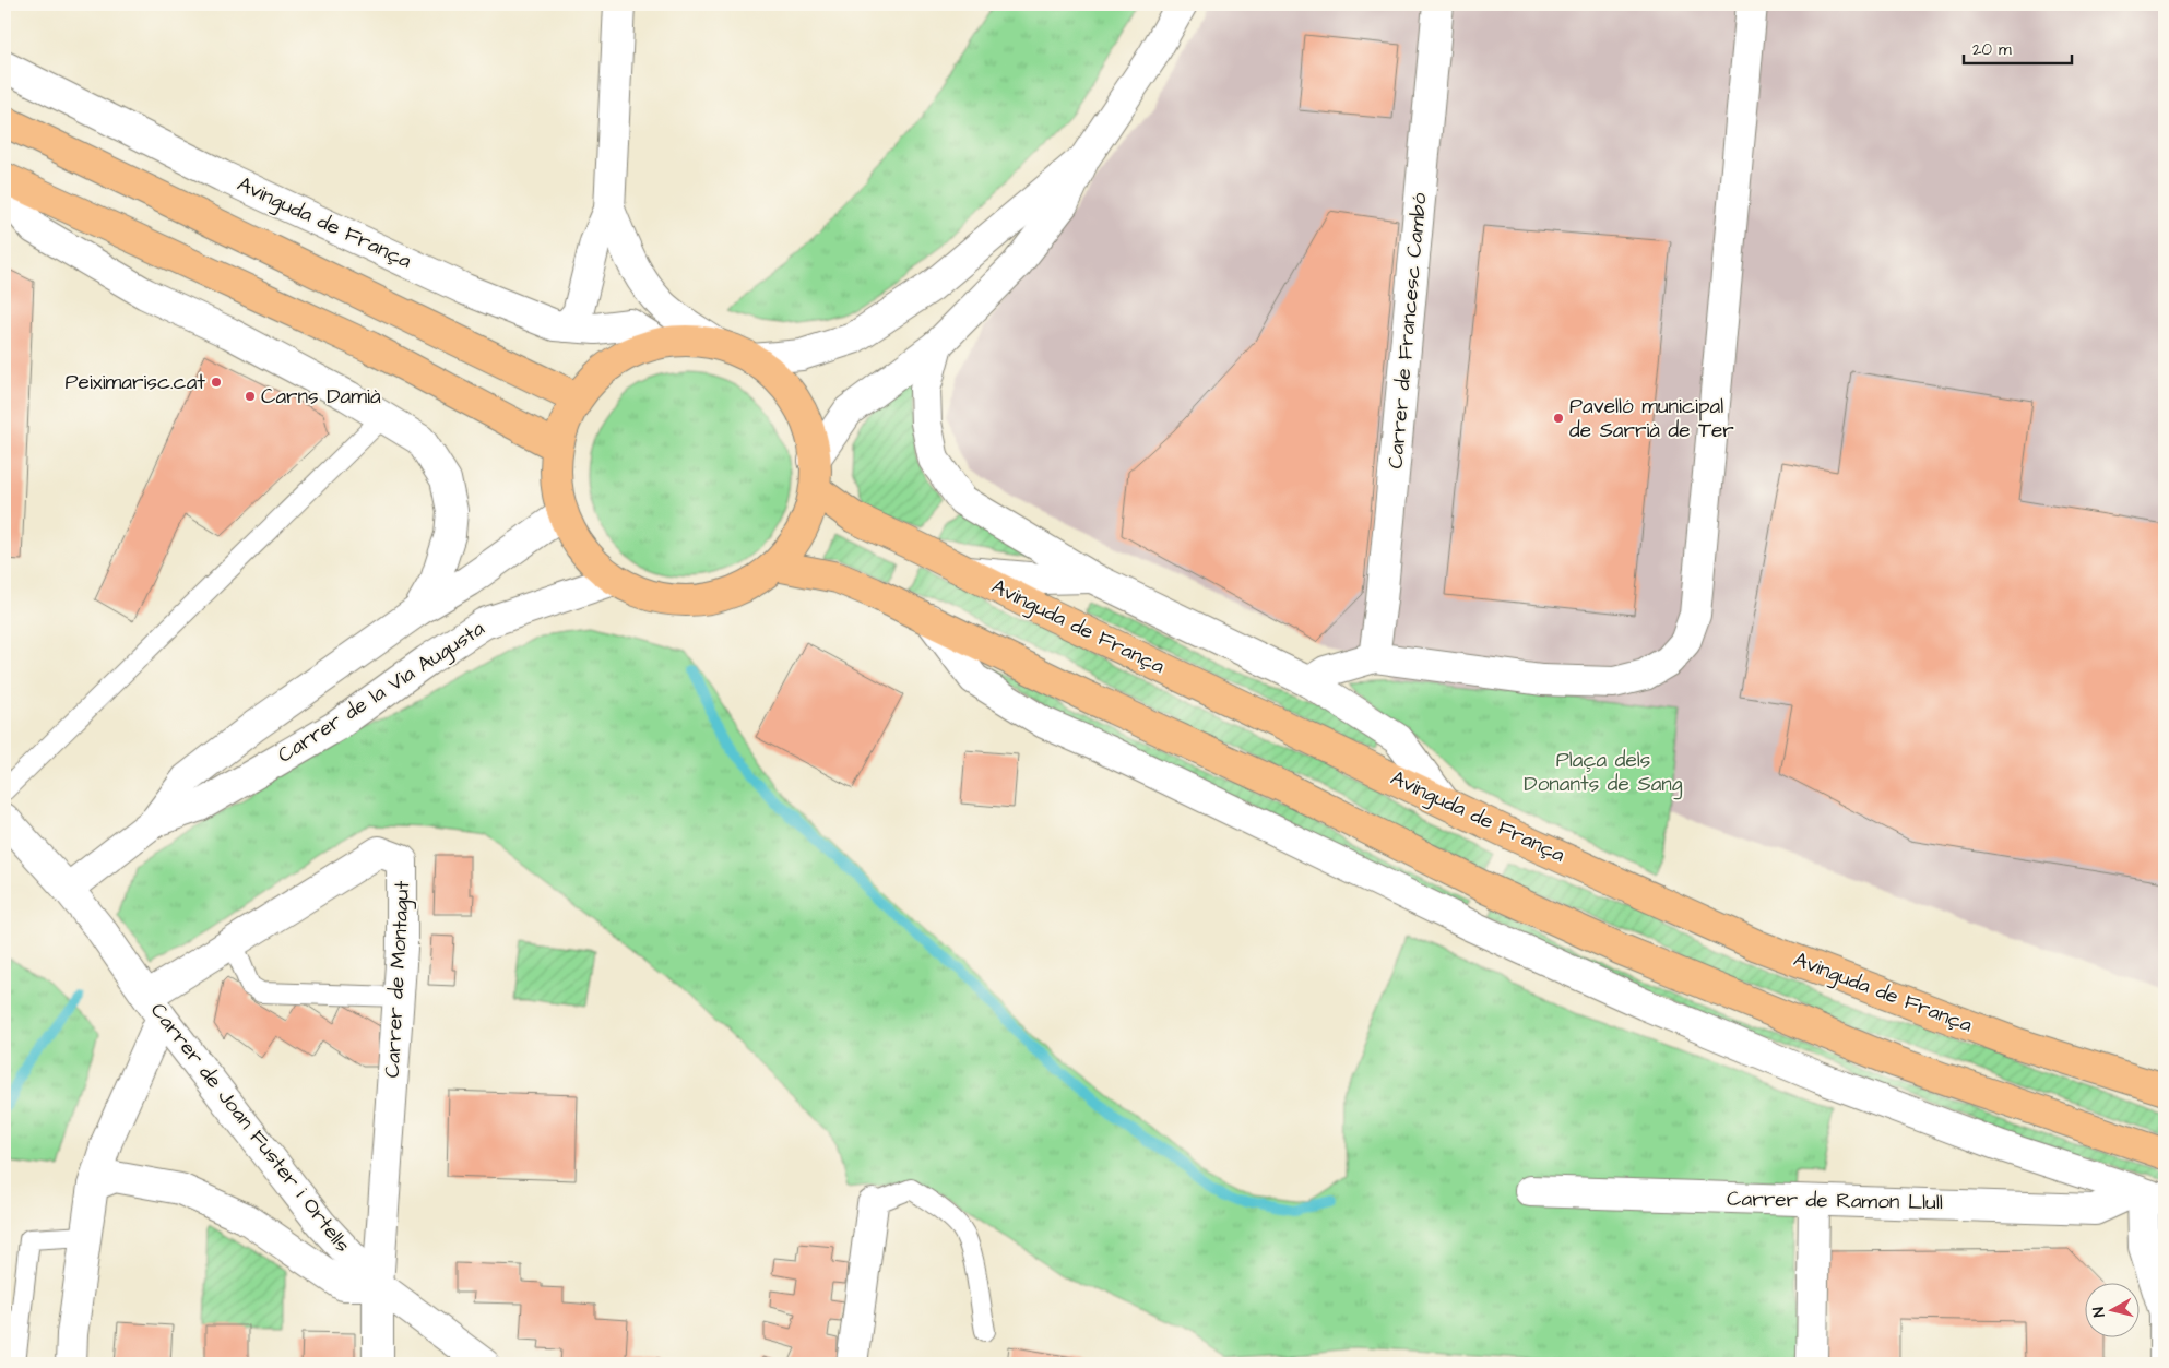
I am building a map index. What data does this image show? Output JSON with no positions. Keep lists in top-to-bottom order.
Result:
{
  "streets": {
    "main road": ["Avinguda de França"],
    "street": [
      "Carrer de Francesc Cambó",
      "Carrer de la Via Augusta",
      "Carrer de Montagut",
      "Carrer de Joan Fuster i Ortells",
      "Carrer de Ramon Llull"
    ]
  },
  "crossings": [
    ["Carrer de la Via Augusta", "Carrer de Joan Fuster i Ortells"],
    ["Carrer de Montagut", "Carrer de Joan Fuster i Ortells"]
  ],
  "parks": ["Plaça dels Donants de Sang"],
  "places": ["Peiximarisc.cat", "Carns Damià", "Pavelló municipal de Sarrià de Ter"],
  "scale_bar": "20 m",
  "north": "left"
}
